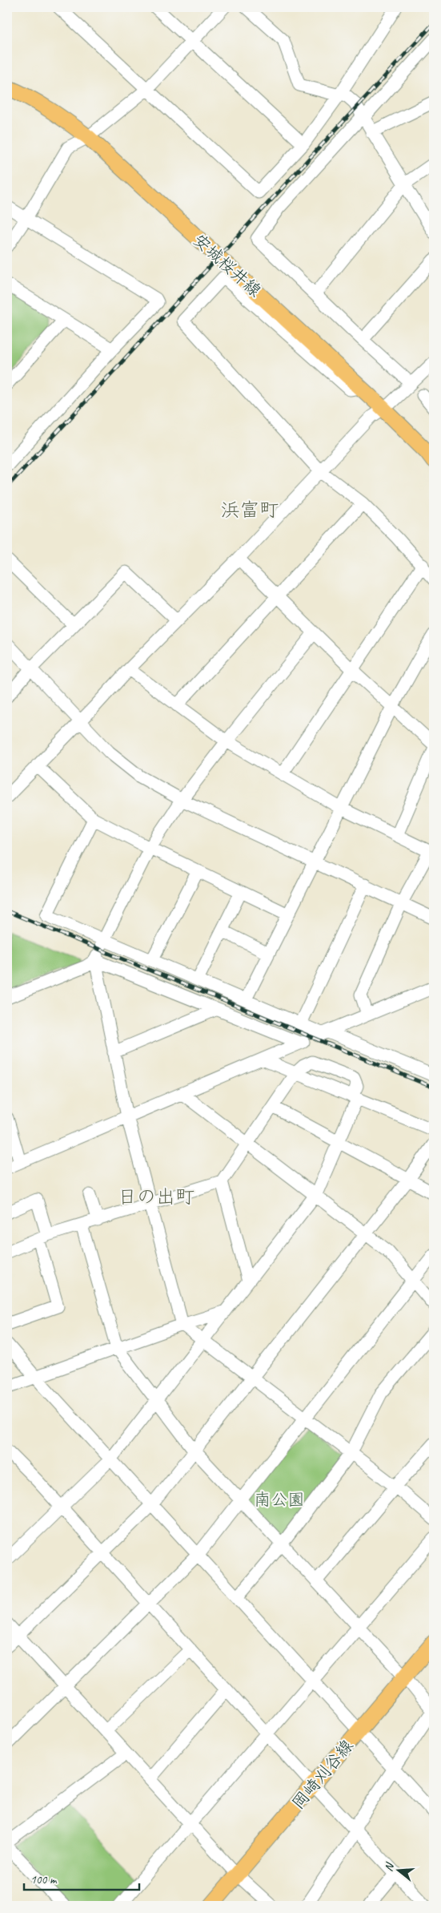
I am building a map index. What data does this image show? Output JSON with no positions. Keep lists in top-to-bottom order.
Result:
{
  "streets": {
    "main road": ["安城桜井線", "岡崎刈谷線"]
  },
  "districts": ["浜富町", "日の出町"],
  "parks": ["南公園"],
  "scale_bar": "100 m",
  "north": "left"
}
